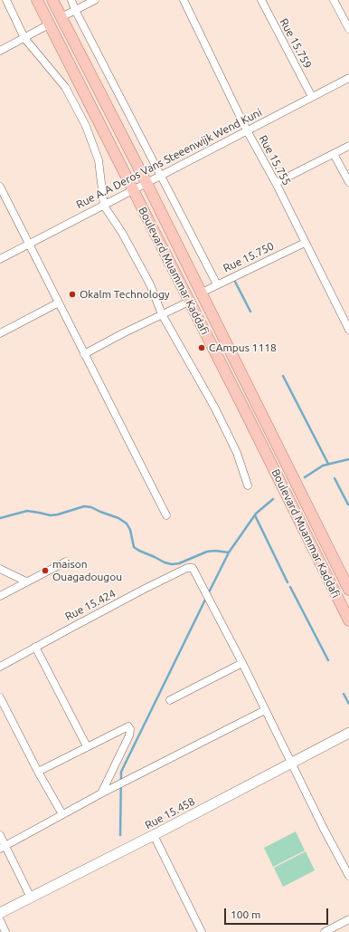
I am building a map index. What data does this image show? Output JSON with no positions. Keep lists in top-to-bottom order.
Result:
{
  "streets": {
    "main road": ["Boulevard Muammar Kaddafi", "Rue 15.458"],
    "street": [
      "Rue 15.759",
      "Rue A.A Deros Vans Steeenwijk Wend Kuni",
      "Rue 15.755",
      "Rue 15.750",
      "Rue 15.424"
    ]
  },
  "crossings": [
    ["Rue 15.759", "Rue A.A Deros Vans Steeenwijk Wend Kuni"],
    ["Rue A.A Deros Vans Steeenwijk Wend Kuni", "Rue 15.755"],
    ["Rue A.A Deros Vans Steeenwijk Wend Kuni", "Boulevard Muammar Kaddafi"],
    ["Rue 15.755", "Rue 15.750"],
    ["Rue 15.750", "Boulevard Muammar Kaddafi"]
  ],
  "places": ["Okalm Technology", "CAmpus 1118", "maison Ouagadougou"],
  "scale_bar": "100 m"
}
